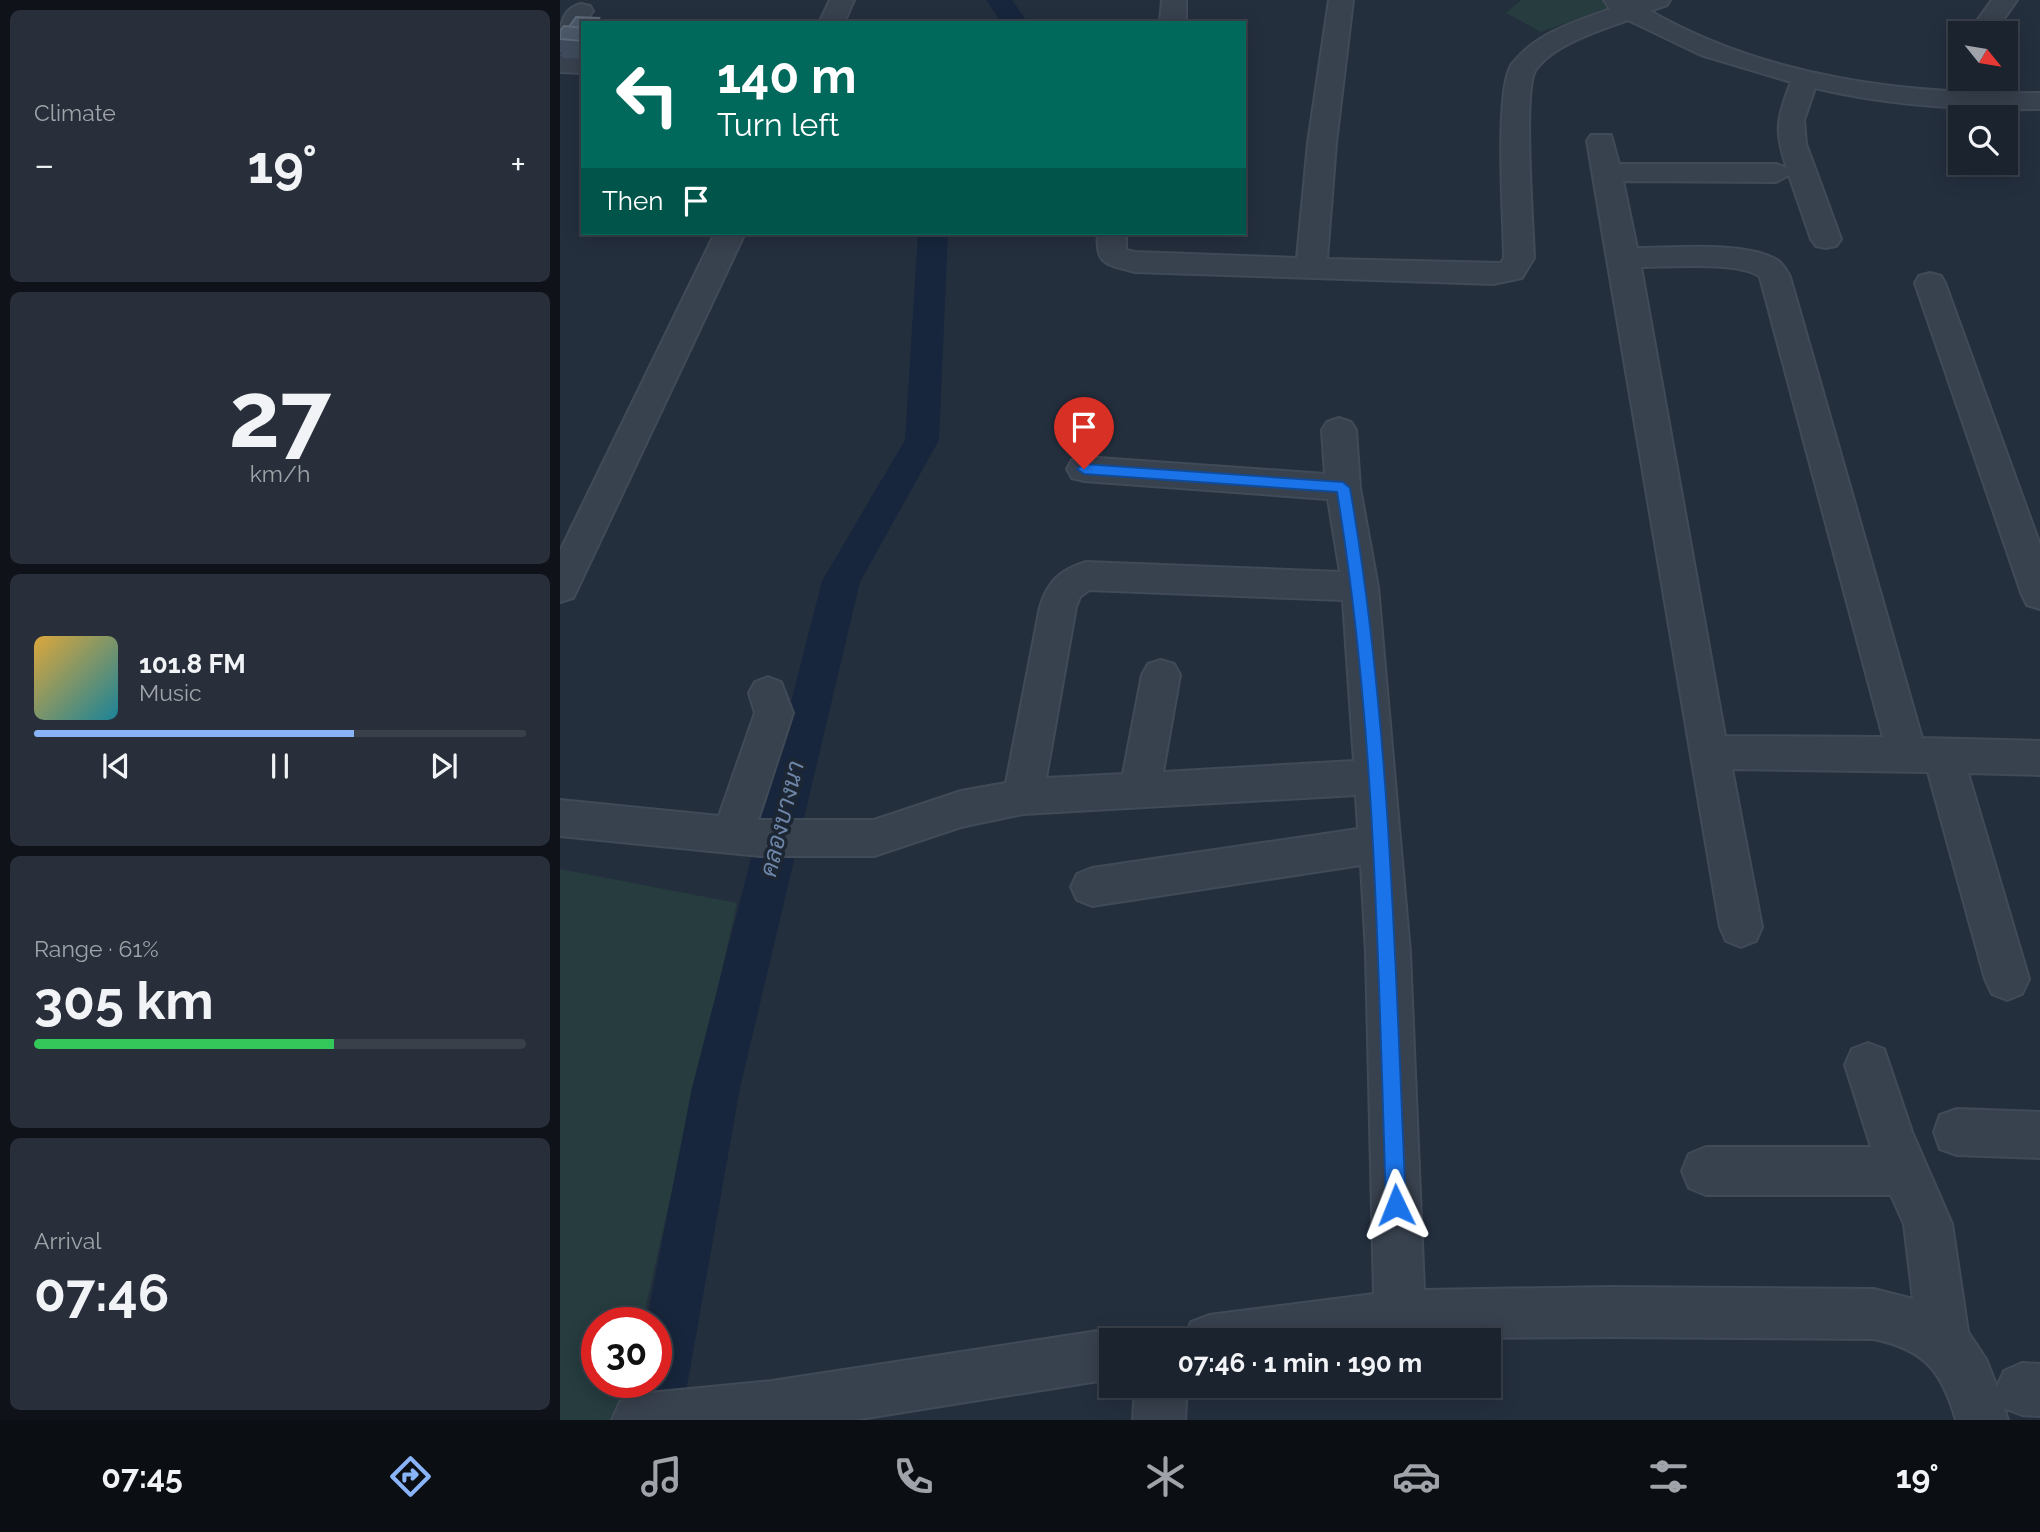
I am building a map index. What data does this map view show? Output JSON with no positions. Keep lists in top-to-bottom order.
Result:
{
  "water": ["คลองบางนา"],
  "north": "bottom right",
  "page": {
    "tile": [
      "Climate",
      ["27", "km/h"],
      ["Range · 61%", "305 km"],
      ["Arrival", "07:46"]
    ],
    "turn": ["140 m", "Turn left"],
    "heat": ["−", "19°", "+"],
    "then": "Then",
    "song": ["101.8 FM", "Music"],
    "limit": "30",
    "trip": "07:46 · 1 min · 190 m",
    "tabs": ["07:45", "19°"]
  }
}
